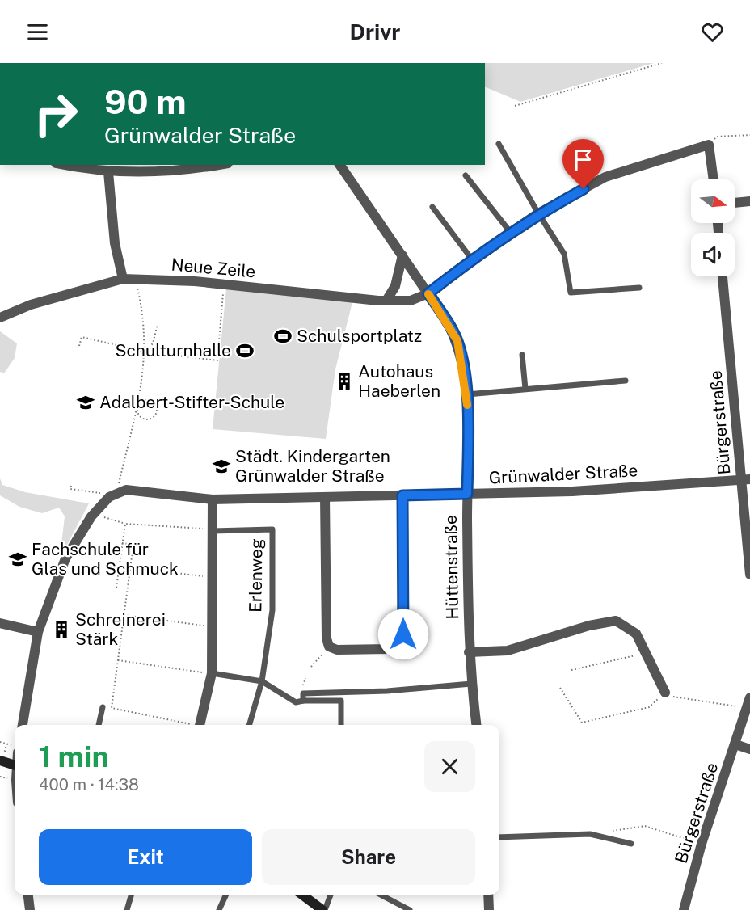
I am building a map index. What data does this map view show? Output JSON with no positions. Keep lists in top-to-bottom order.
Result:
{
  "streets": {
    "street": [
      "Neue Zeile",
      "Bürgerstraße",
      "Grünwalder Straße",
      "Hüttenstraße"
    ],
    "lane": ["Erlenweg"]
  },
  "crossings": [
    ["Neue Zeile", "Hüttenstraße"],
    ["Bürgerstraße", "Grünwalder Straße"],
    ["Grünwalder Straße", "Hüttenstraße"]
  ],
  "places": {
    "sports": ["Schulsportplatz", "Schulturnhalle"],
    "building": ["Autohaus Haeberlen", "Schreinerei Stärk"],
    "school or university": ["Adalbert-Stifter-Schule", "Städt. Kindergarten Grünwalder Straße", "Fachschule für Glas und Schmuck"]
  },
  "north": "right",
  "page": {
    "header": "Drivr",
    "turn": ["90 m", "Grünwalder Straße"],
    "heading": ["1 min", "400 m · 14:38"],
    "buttons": ["Exit", "Share"]
  }
}
